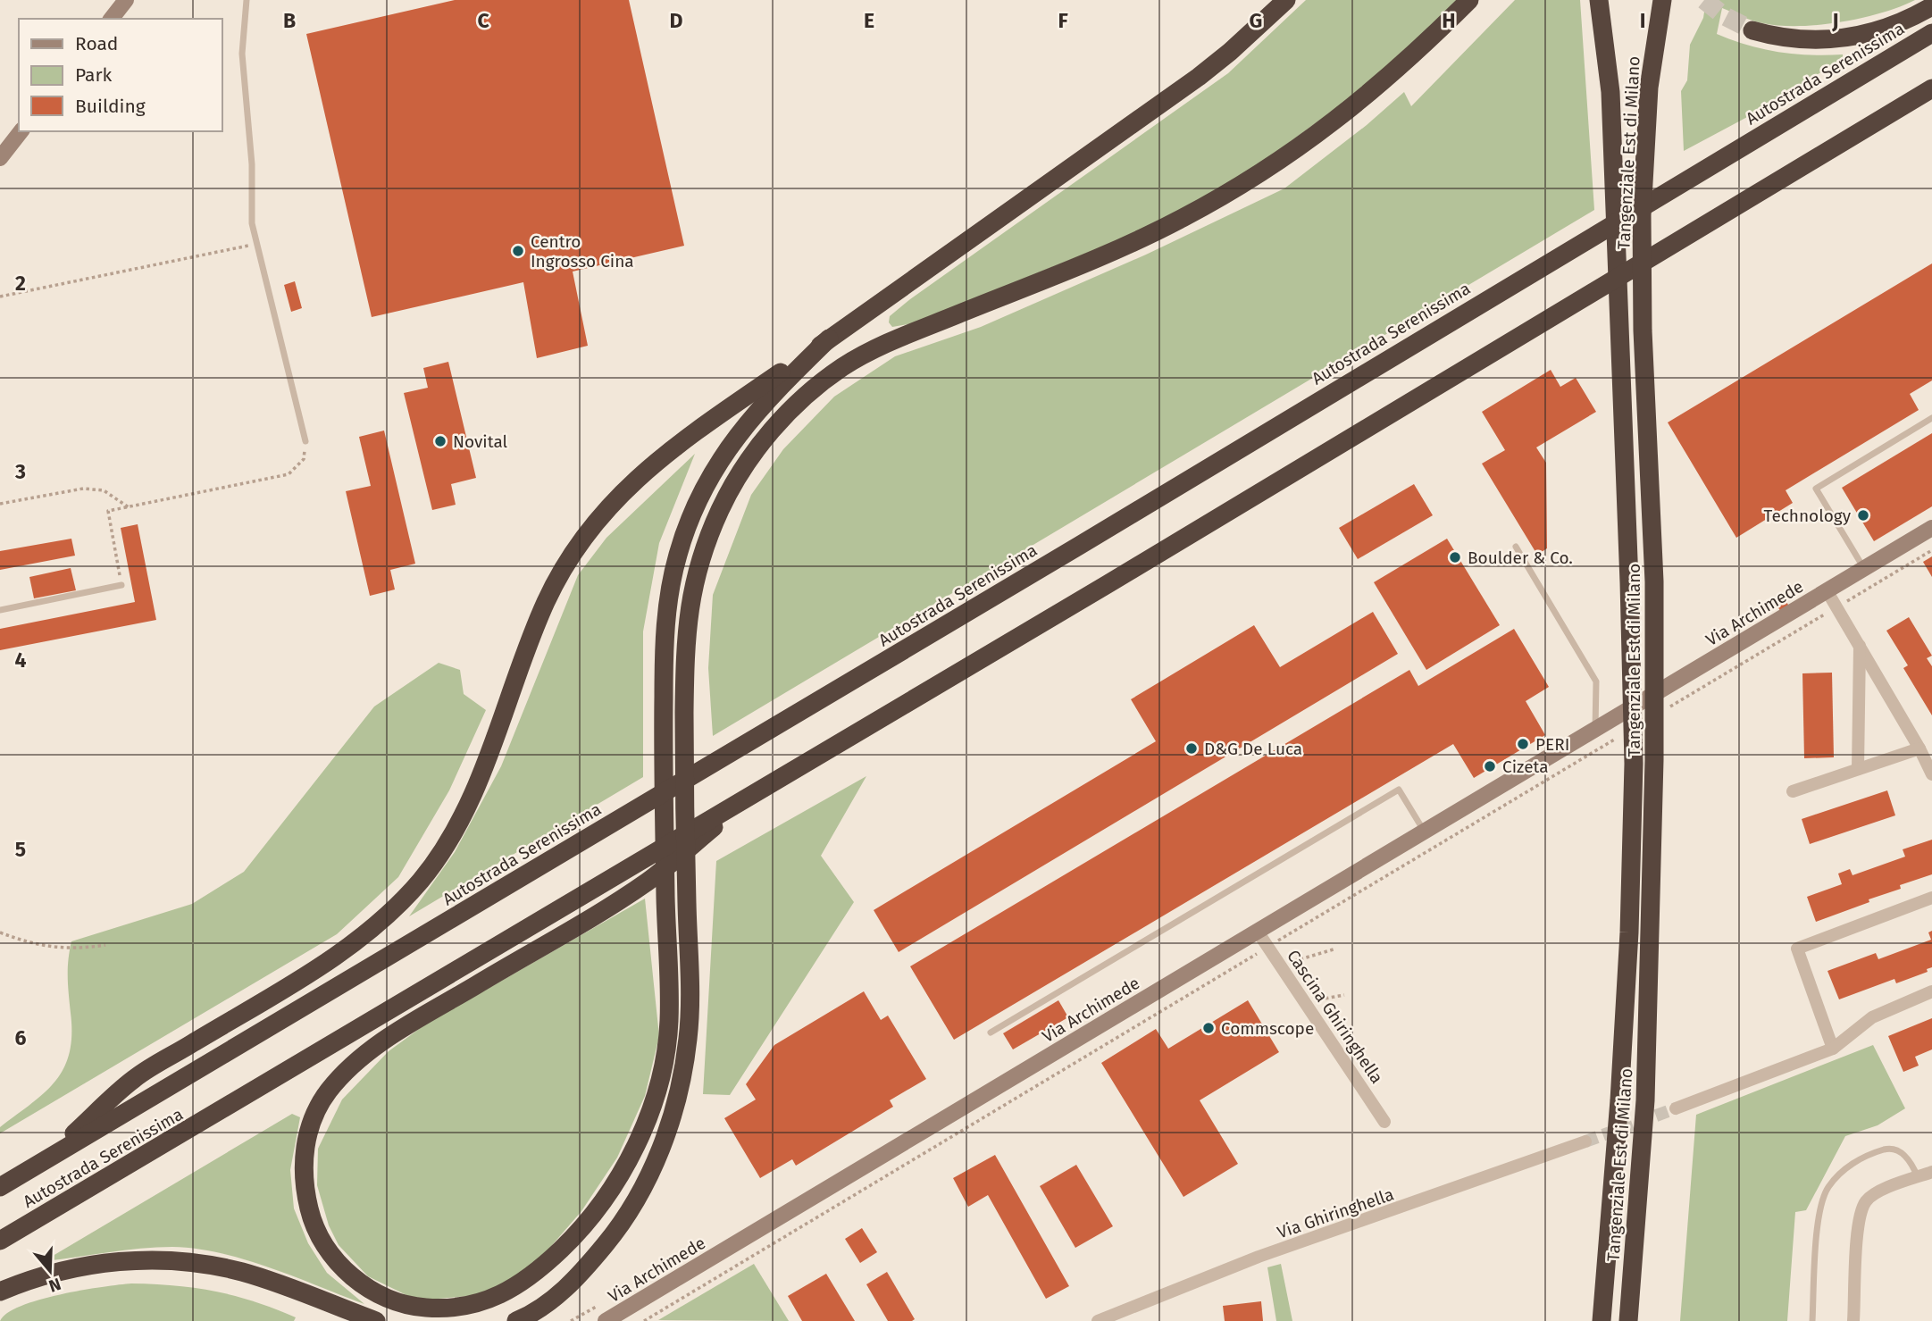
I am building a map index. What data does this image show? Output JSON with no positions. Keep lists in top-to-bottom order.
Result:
{
  "streets": {
    "highway": ["Autostrada Serenissima", "Tangenziale Est di Milano"],
    "street": ["Via Archimede", "Cascina Ghiringhella", "Via Ghiringhella"]
  },
  "crossings": [
    ["Via Archimede", "Cascina Ghiringhella"]
  ],
  "places": [
    "Centro Ingrosso Cina",
    "Novital",
    "Technology",
    "Boulder & Co.",
    "PERI",
    "D&G De Luca",
    "Cizeta",
    "Commscope"
  ],
  "legend": ["Road", "Park", "Building"],
  "north": "bottom",
  "grid": {
    "columns": [
      "B",
      "C",
      "D",
      "E",
      "F",
      "G",
      "H",
      "I",
      "J"
    ],
    "rows": [
      "2",
      "3",
      "4",
      "5",
      "6"
    ]
  }
}
